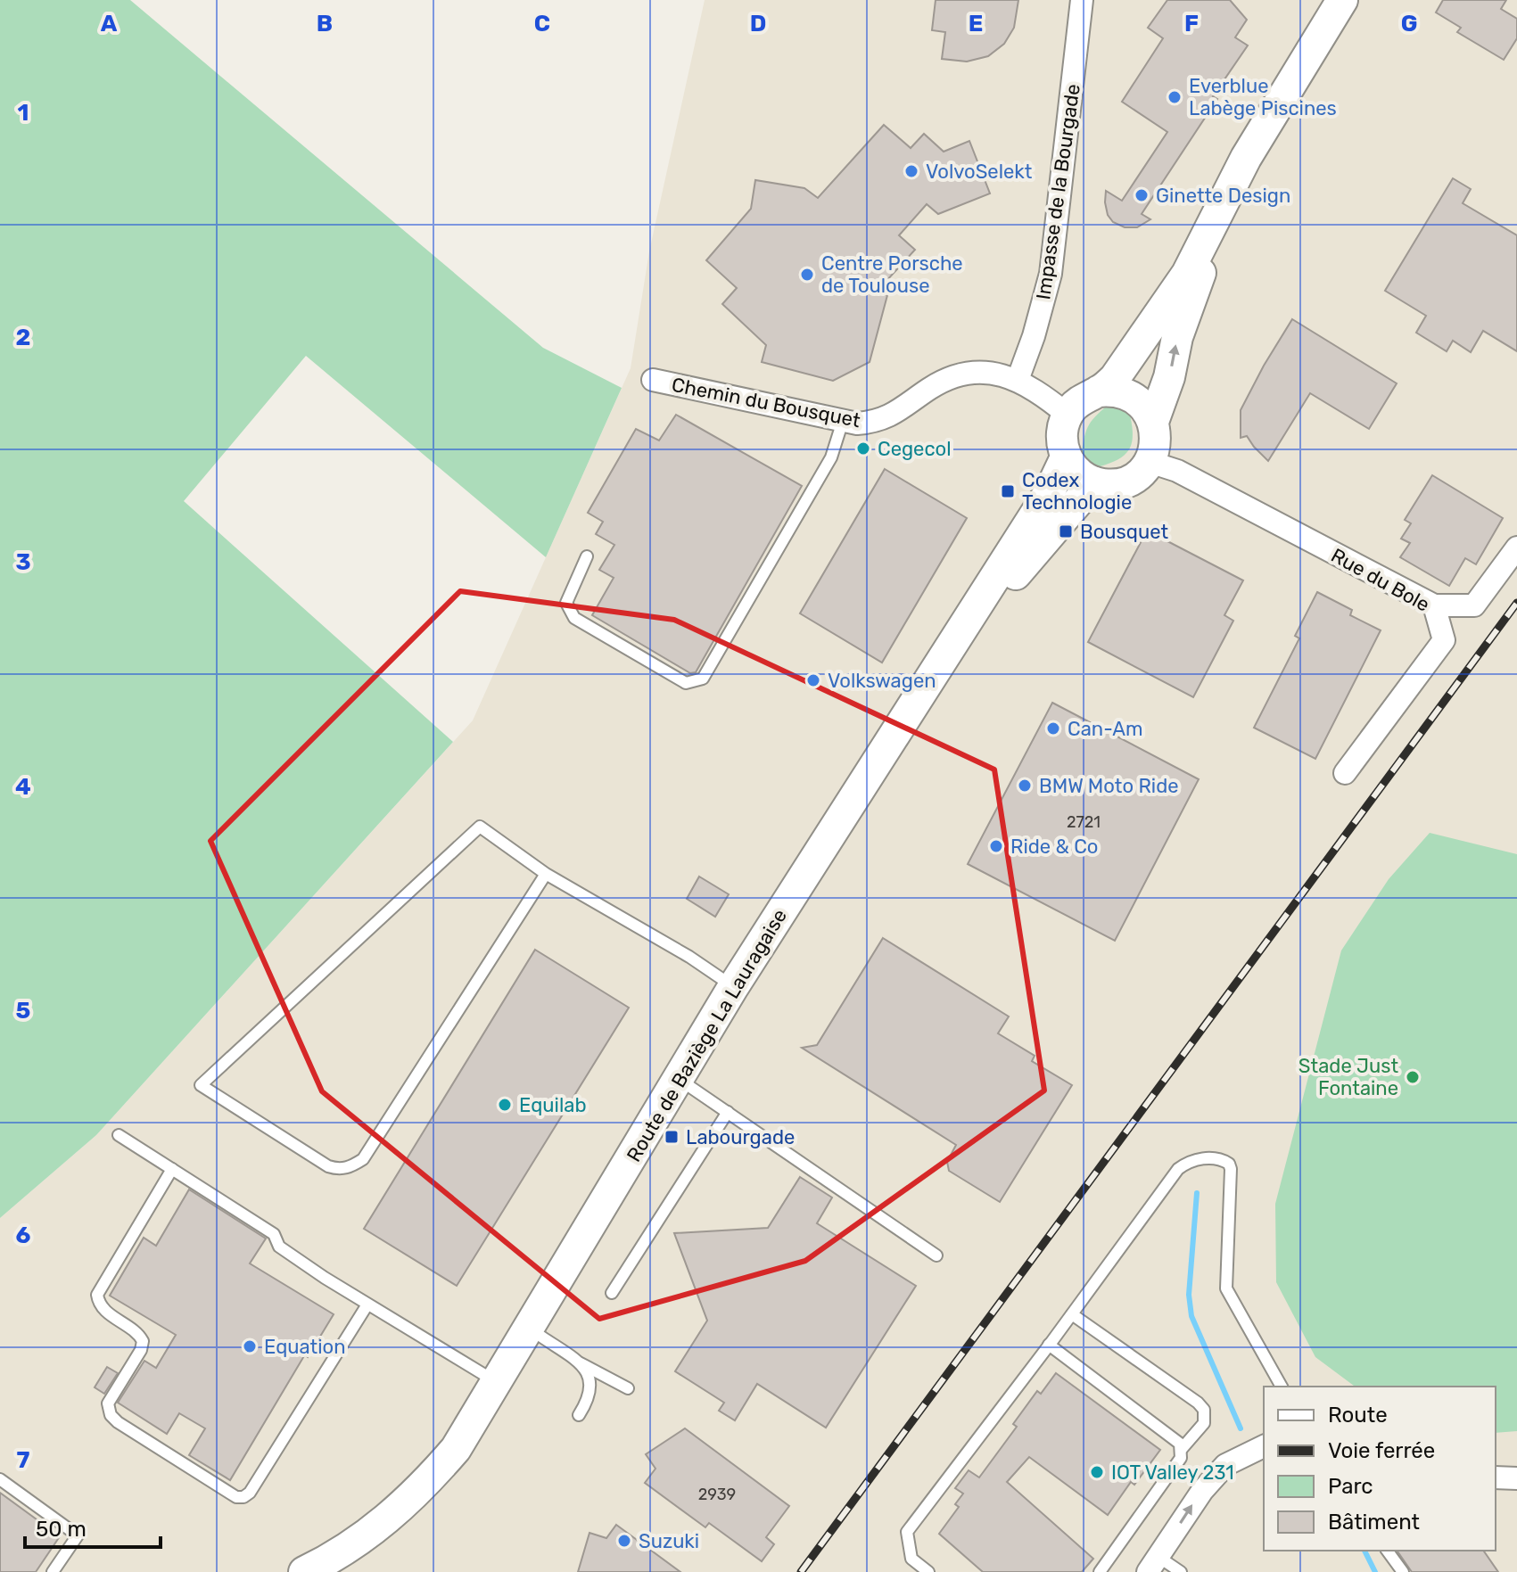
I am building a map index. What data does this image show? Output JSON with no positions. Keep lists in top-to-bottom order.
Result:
{
  "streets": {
    "main road": ["Route de Baziège La Lauragaise"],
    "street": ["Impasse de la Bourgade", "Chemin du Bousquet", "Rue du Bole"]
  },
  "crossings": [
    ["Impasse de la Bourgade", "Chemin du Bousquet"],
    ["Chemin du Bousquet", "Rue du Bole"],
    ["Chemin du Bousquet", "Route de Baziège La Lauragaise"],
    ["Rue du Bole", "Route de Baziège La Lauragaise"]
  ],
  "places": {
    "other": [
      "Everblue Labège Piscines",
      "VolvoSelekt",
      "Ginette Design",
      "Centre Porsche de Toulouse",
      "Cegecol",
      "Volkswagen",
      "Can-Am",
      "BMW Moto Ride",
      "Ride & Co",
      "Stade Just Fontaine",
      "Equilab",
      "Equation",
      "IOT Valley 231",
      "Suzuki"
    ],
    "transit": ["Codex Technologie", "Bousquet", "Labourgade"]
  },
  "house_numbers": ["2721", "2939"],
  "legend": [
    "Route",
    "Voie ferrée",
    "Parc",
    "Bâtiment"
  ],
  "scale_bar": "50 m",
  "grid": {
    "columns": [
      "A",
      "B",
      "C",
      "D",
      "E",
      "F",
      "G"
    ],
    "rows": [
      "1",
      "2",
      "3",
      "4",
      "5",
      "6",
      "7"
    ]
  }
}
